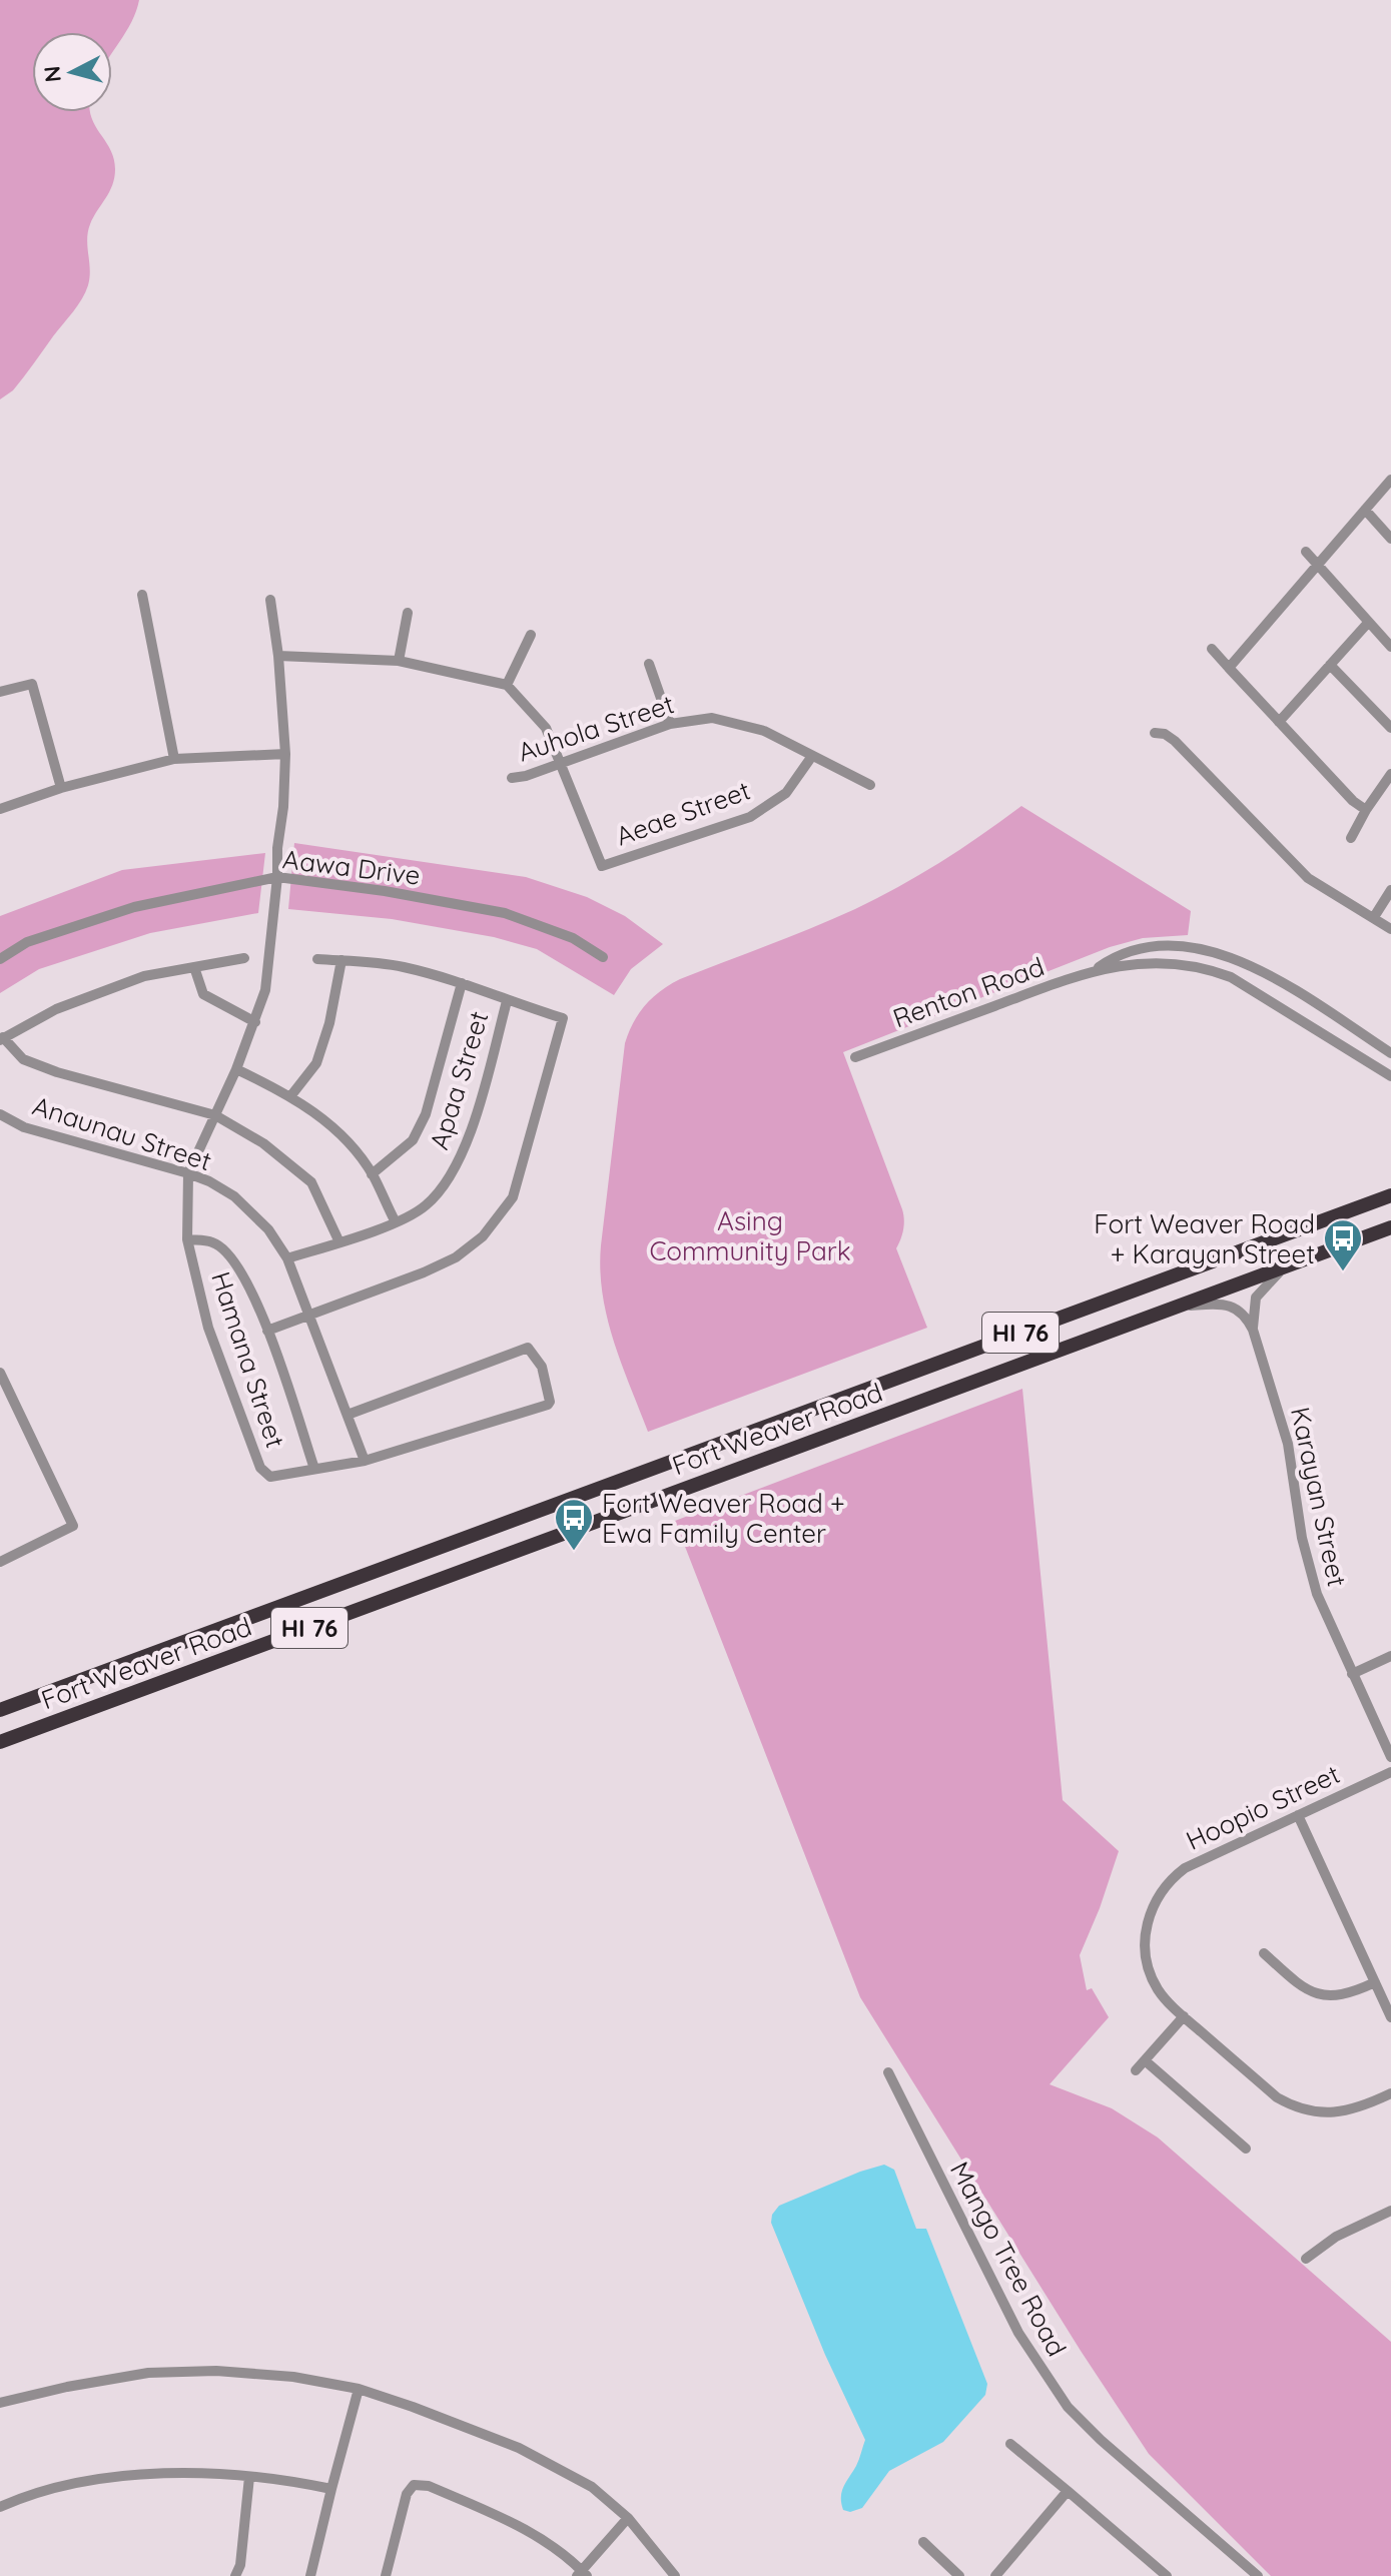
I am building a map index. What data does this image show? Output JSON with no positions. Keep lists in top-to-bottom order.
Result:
{
  "streets": {
    "highway": ["HI 76", "Fort Weaver Road"],
    "street": [
      "Auhola Street",
      "Aeae Street",
      "Aawa Drive",
      "Renton Road",
      "Apaa Street",
      "Anaunau Street",
      "Hamana Street",
      "Karayan Street",
      "Hoopio Street",
      "Mango Tree Road"
    ]
  },
  "crossings": [
    ["Auhola Street", "Aeae Street"],
    ["Aawa Drive", "Hamana Street"],
    ["Apaa Street", "Anaunau Street"],
    ["Anaunau Street", "Hamana Street"],
    ["Fort Weaver Road", "Karayan Street"]
  ],
  "parks": ["Asing Community Park"],
  "places": {
    "bus stop": ["Fort Weaver Road + Karayan Street", "Fort Weaver Road + Ewa Family Center"]
  },
  "north": "left"
}
